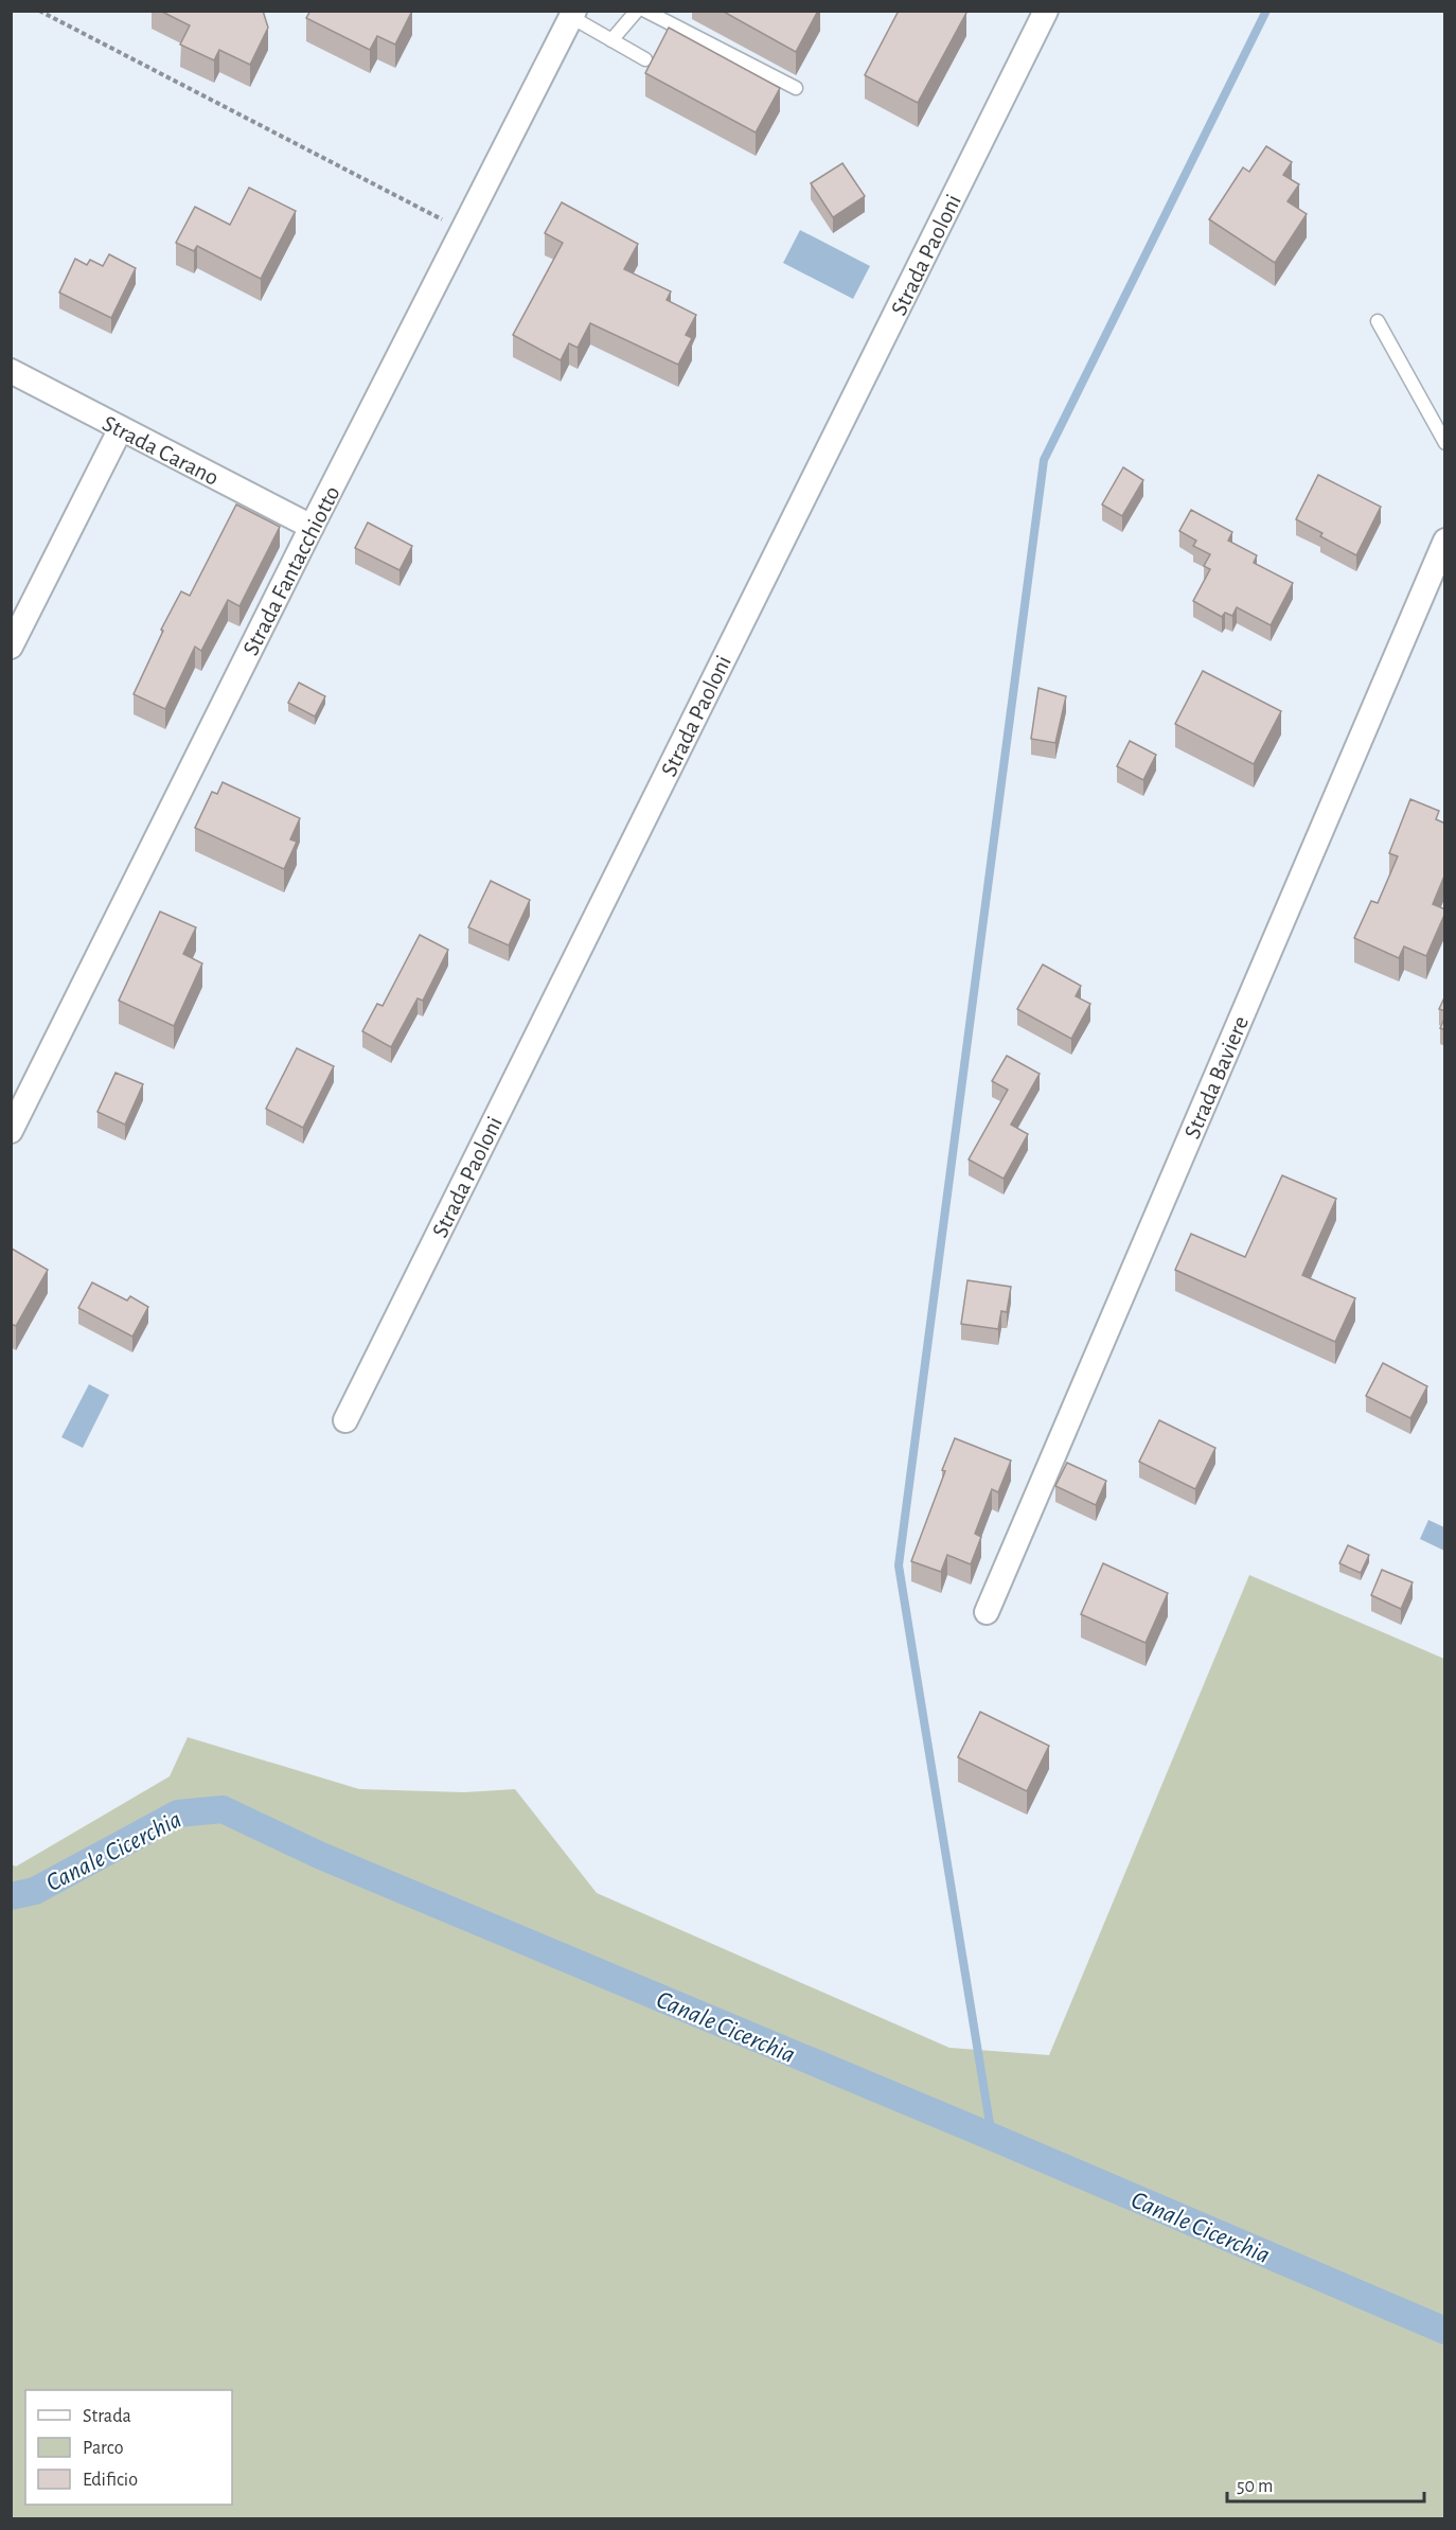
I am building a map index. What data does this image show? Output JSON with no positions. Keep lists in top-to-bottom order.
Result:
{
  "streets": {
    "street": [
      "Strada Paoloni",
      "Strada Carano",
      "Strada Fantacchiotto",
      "Strada Baviere"
    ]
  },
  "crossings": [
    ["Strada Carano", "Strada Fantacchiotto"]
  ],
  "water": ["Canale Cicerchia"],
  "legend": ["Strada", "Parco", "Edificio"],
  "scale_bar": "50 m"
}
